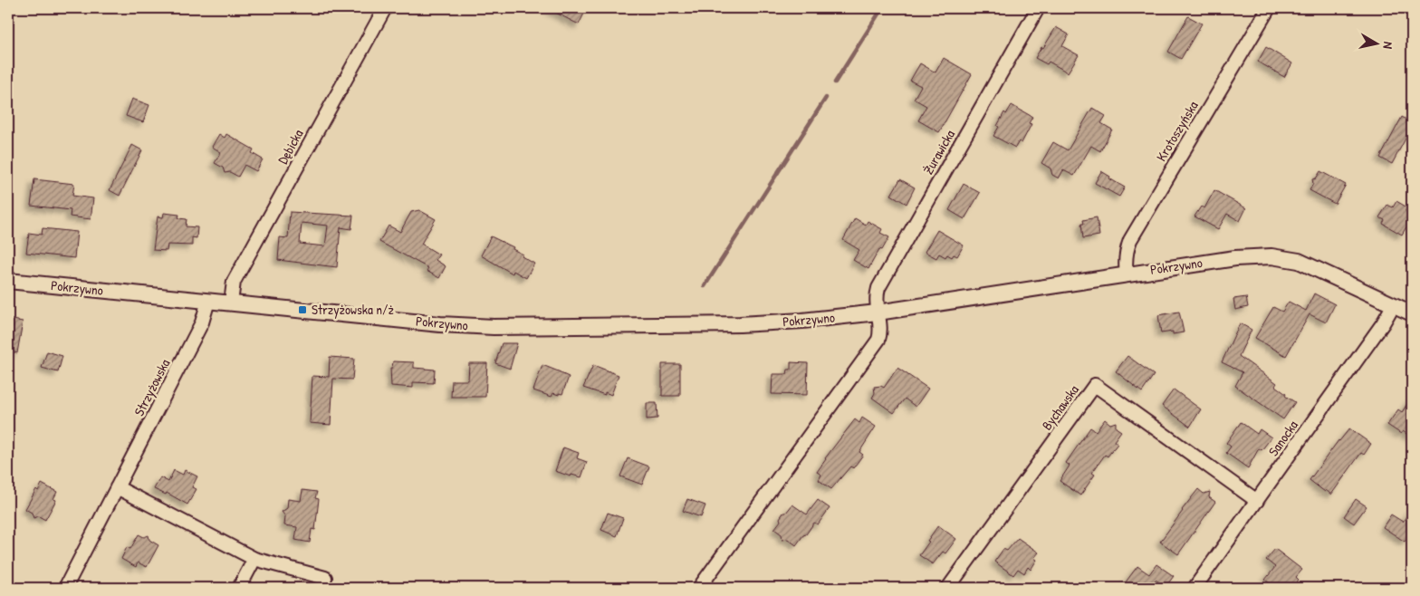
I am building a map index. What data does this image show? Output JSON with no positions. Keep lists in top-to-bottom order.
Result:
{
  "streets": {
    "street": [
      "Krotoszyńska",
      "Dębicka",
      "Żurawicka",
      "Pokrzywno",
      "Strzyżowska",
      "Bychawska",
      "Sanocka"
    ]
  },
  "crossings": [
    ["Krotoszyńska", "Pokrzywno"],
    ["Dębicka", "Pokrzywno"],
    ["Żurawicka", "Pokrzywno"],
    ["Pokrzywno", "Strzyżowska"],
    ["Pokrzywno", "Sanocka"],
    ["Bychawska", "Sanocka"]
  ],
  "places": {
    "transit": ["Strzyżowska n/ż"]
  },
  "north": "right"
}
